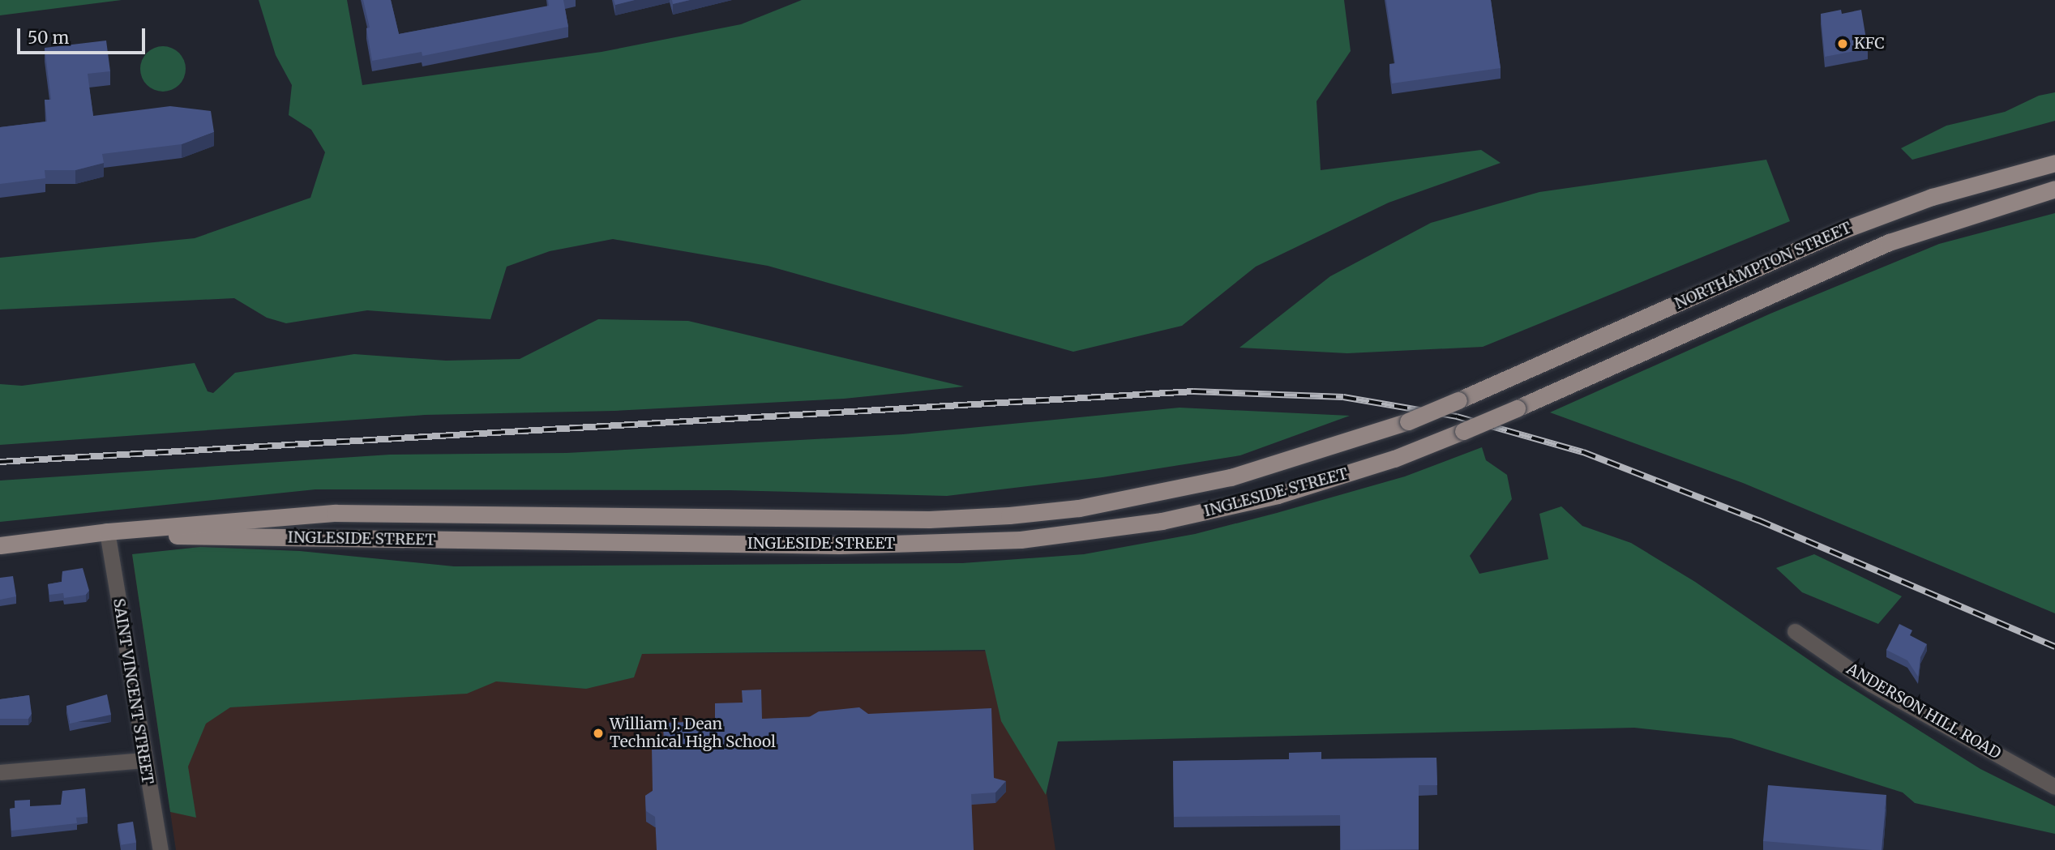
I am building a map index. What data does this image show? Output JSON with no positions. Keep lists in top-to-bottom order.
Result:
{
  "streets": {
    "main road": ["NORTHAMPTON STREET", "INGLESIDE STREET"],
    "street": ["SAINT VINCENT STREET", "ANDERSON HILL ROAD"]
  },
  "crossings": [
    ["NORTHAMPTON STREET", "INGLESIDE STREET"],
    ["INGLESIDE STREET", "SAINT VINCENT STREET"]
  ],
  "places": ["KFC", "William J. Dean Technical High School"],
  "scale_bar": "50 m"
}
